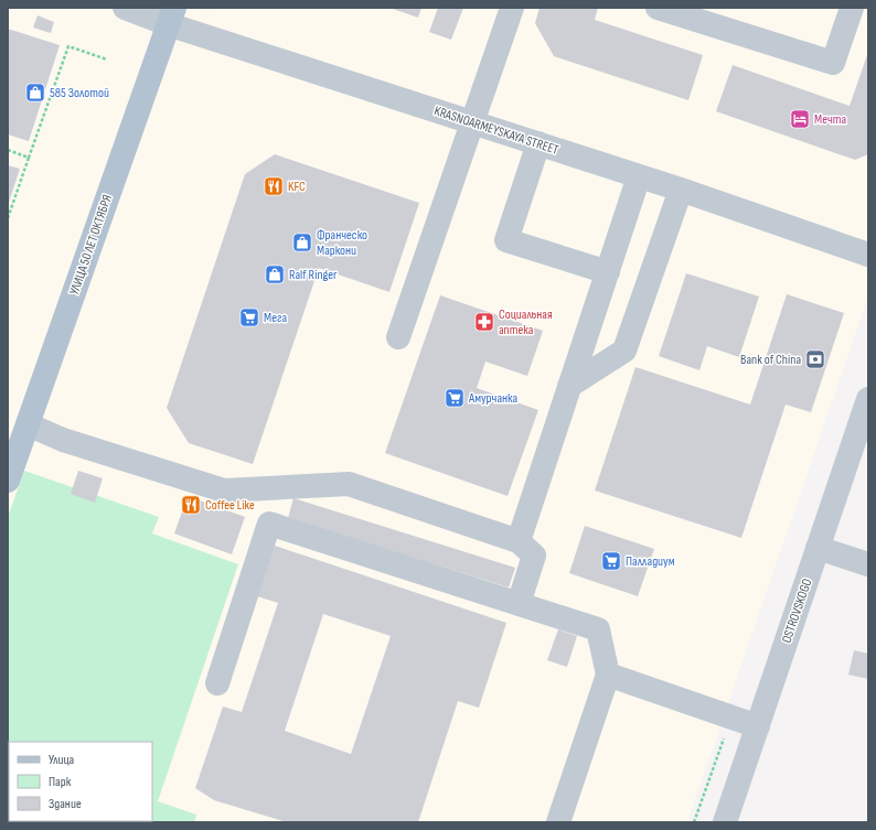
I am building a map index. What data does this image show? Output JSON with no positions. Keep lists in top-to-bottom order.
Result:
{
  "streets": {
    "main road": ["УЛИЦА 50 ЛЕТ ОКТЯБРЯ"],
    "street": ["KRASNOARMEYSKAYA STREET", "OSTROVSKOGO"]
  },
  "crossings": [
    ["KRASNOARMEYSKAYA STREET", "УЛИЦА 50 ЛЕТ ОКТЯБРЯ"]
  ],
  "places": {
    "shop": ["585 Золотой", "Франческо Маркони", "Ralf Ringer"],
    "hotel": ["Мечта"],
    "restaurant": ["KFC", "Coffee Like"],
    "supermarket": ["Мега", "Амурчанка", "Палладиум"],
    "pharmacy": ["Социальная аптека"],
    "bank": ["Bank of China"]
  },
  "legend": ["Улица", "Парк", "Здание"]
}
